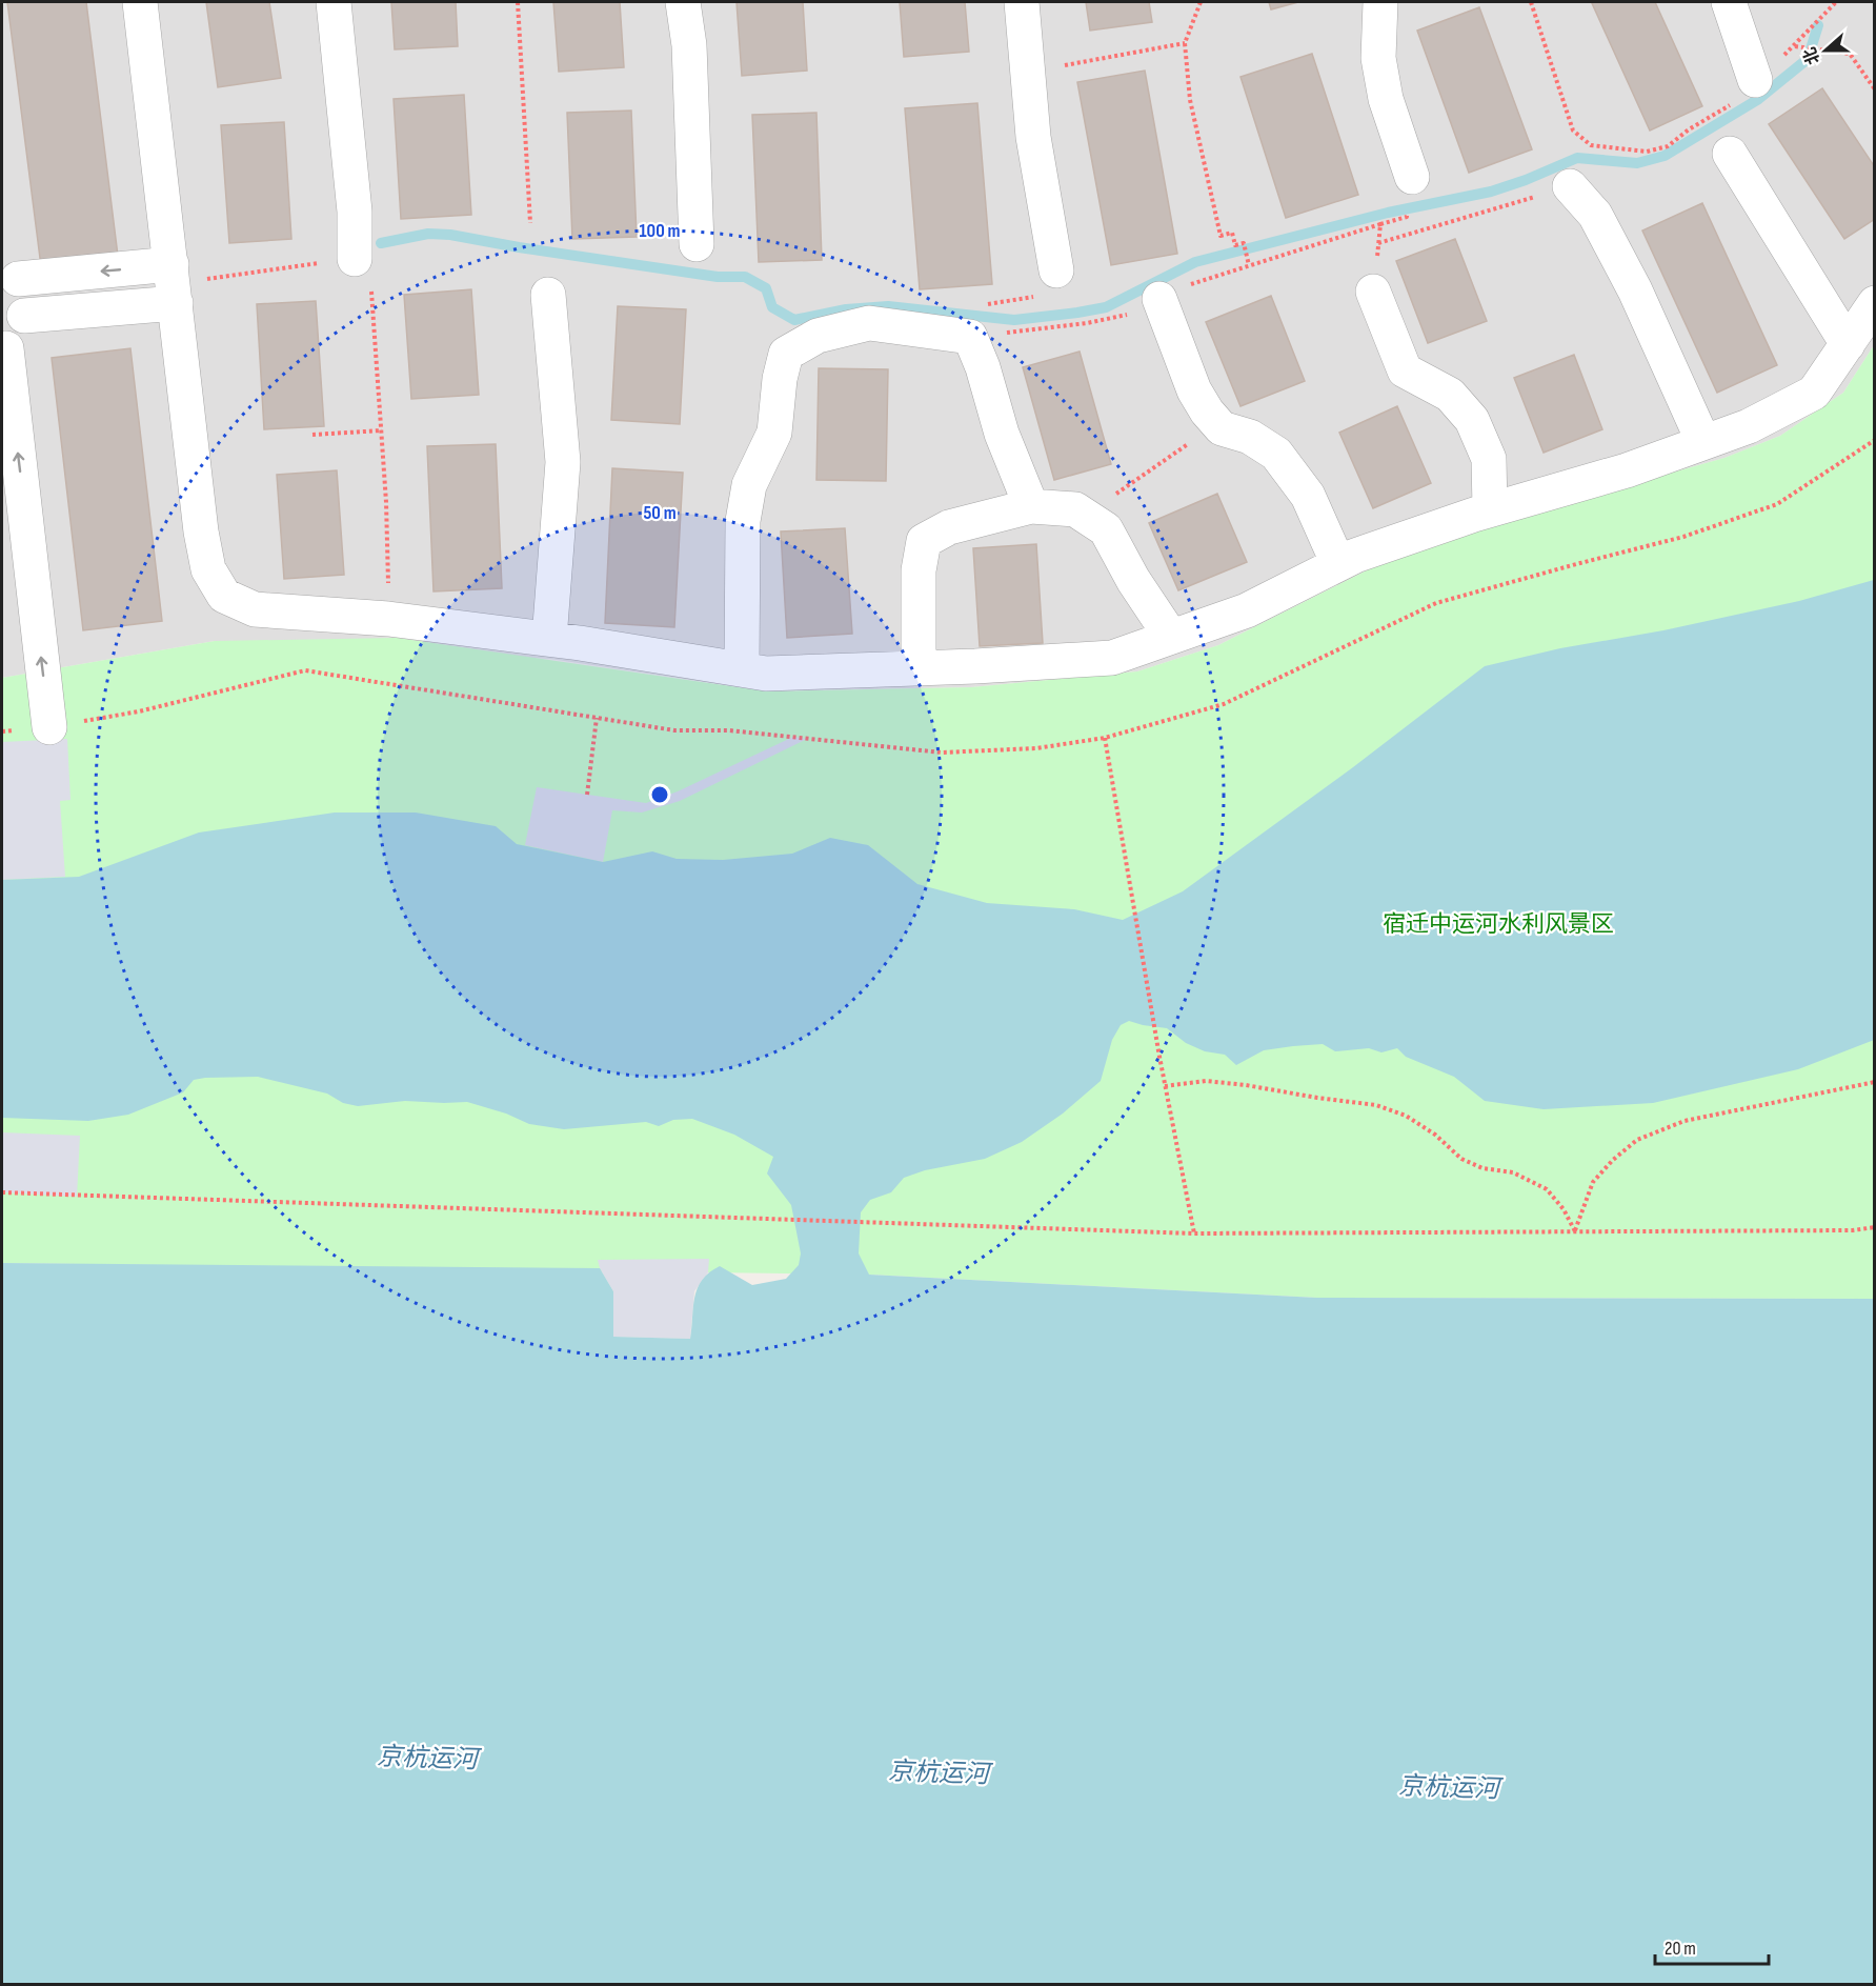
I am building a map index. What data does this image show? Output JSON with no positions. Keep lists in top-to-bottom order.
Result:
{
  "water": ["京杭运河"],
  "parks": ["宿迁中运河水利风景区"],
  "scale_bar": "20 m",
  "north": "left",
  "rings": ["100 m", "50 m"]
}
